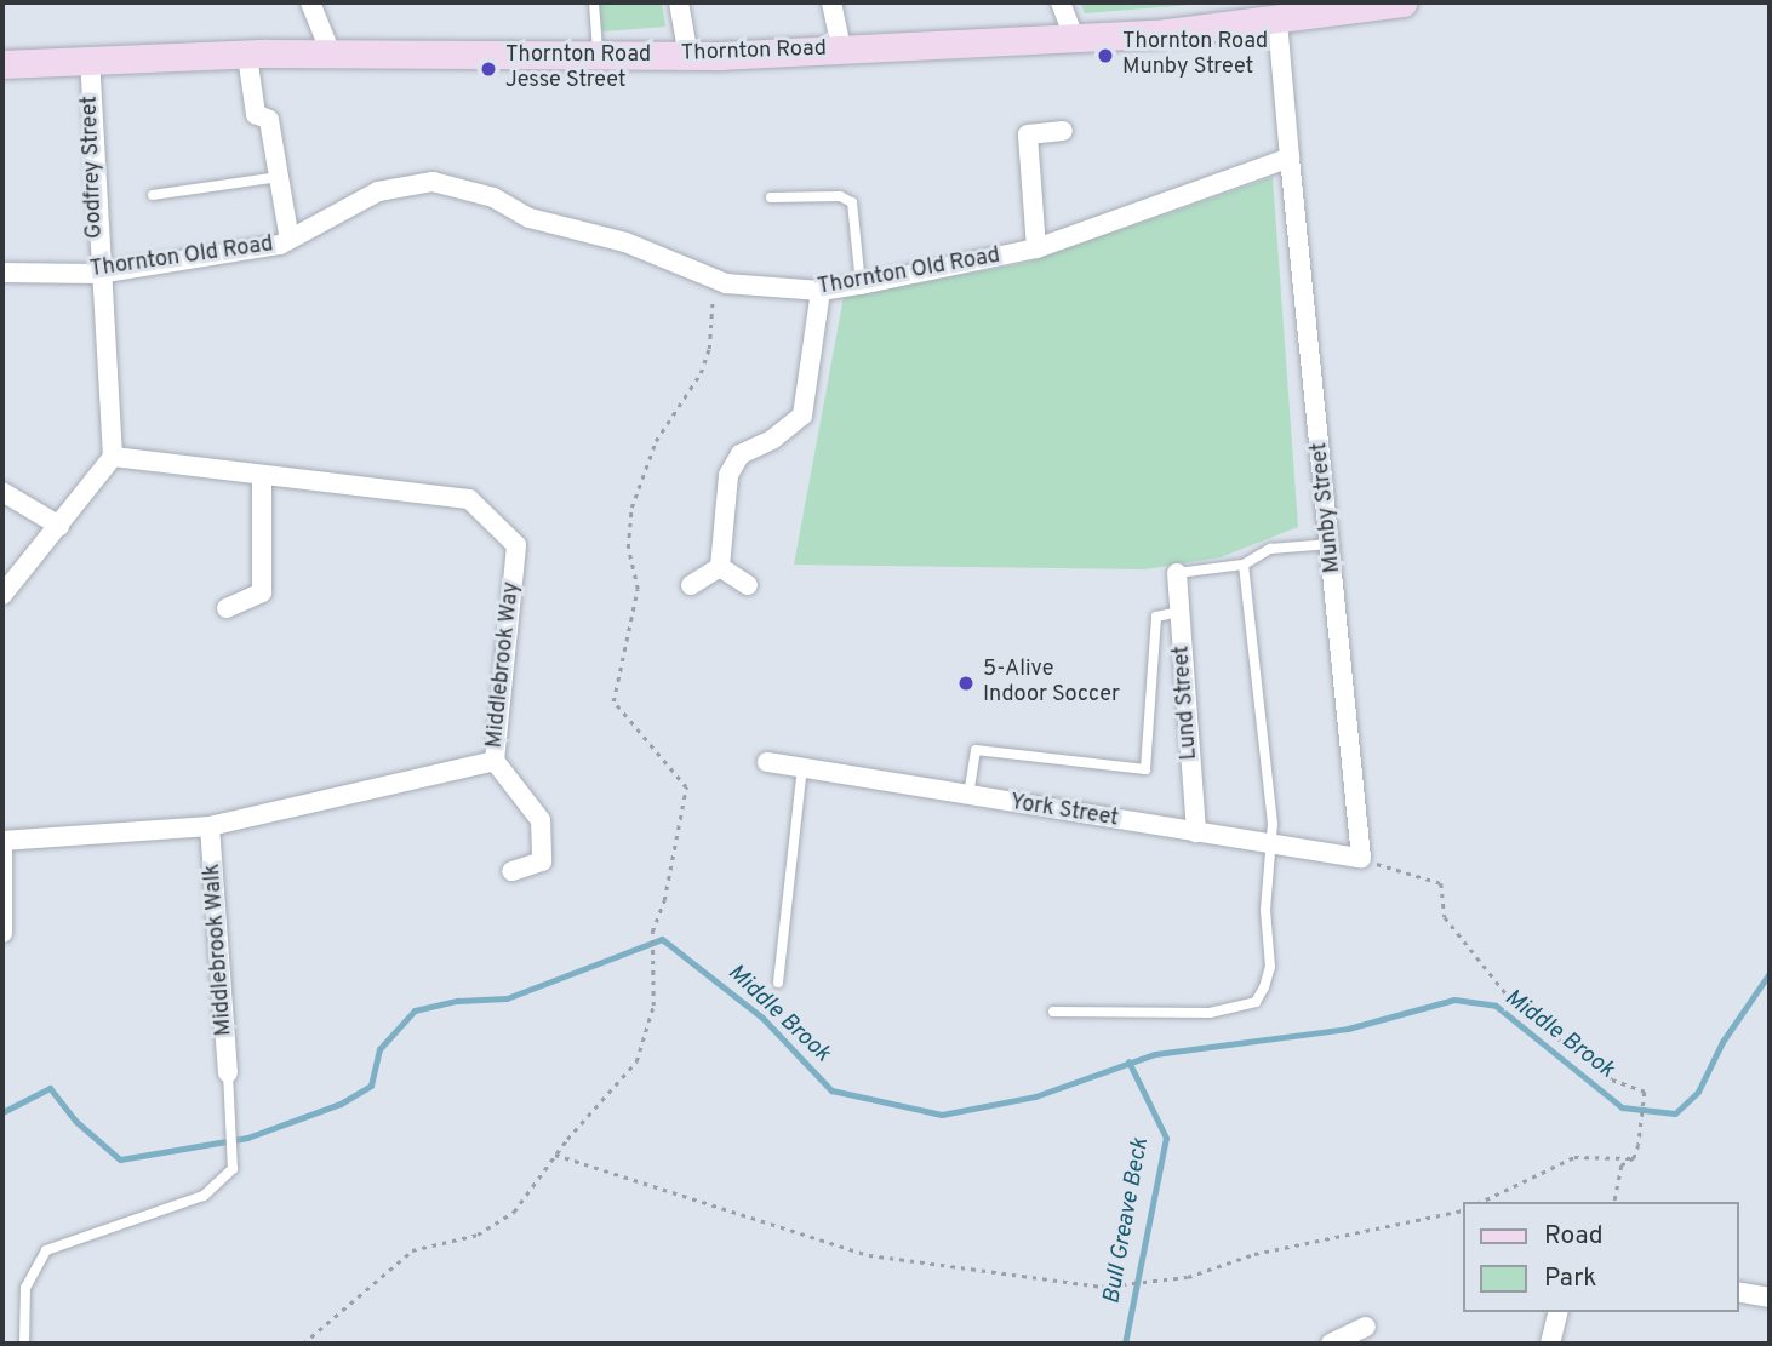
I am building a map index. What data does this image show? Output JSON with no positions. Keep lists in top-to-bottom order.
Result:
{
  "streets": {
    "main road": ["Thornton Road"],
    "street": [
      "Godfrey Street",
      "Thornton Old Road",
      "Munby Street",
      "Middlebrook Way",
      "Lund Street",
      "York Street",
      "Middlebrook Walk"
    ]
  },
  "crossings": [
    ["Thornton Road", "Godfrey Street"],
    ["Godfrey Street", "Thornton Old Road"],
    ["Godfrey Street", "Middlebrook Way"],
    ["Thornton Old Road", "Munby Street"],
    ["Munby Street", "York Street"],
    ["Middlebrook Way", "Middlebrook Walk"],
    ["Lund Street", "York Street"]
  ],
  "water": ["Middle Brook", "Bull Greave Beck"],
  "places": ["Thornton Road Munby Street", "Thornton Road Jesse Street", "5-Alive Indoor Soccer"],
  "legend": ["Road", "Park"]
}
